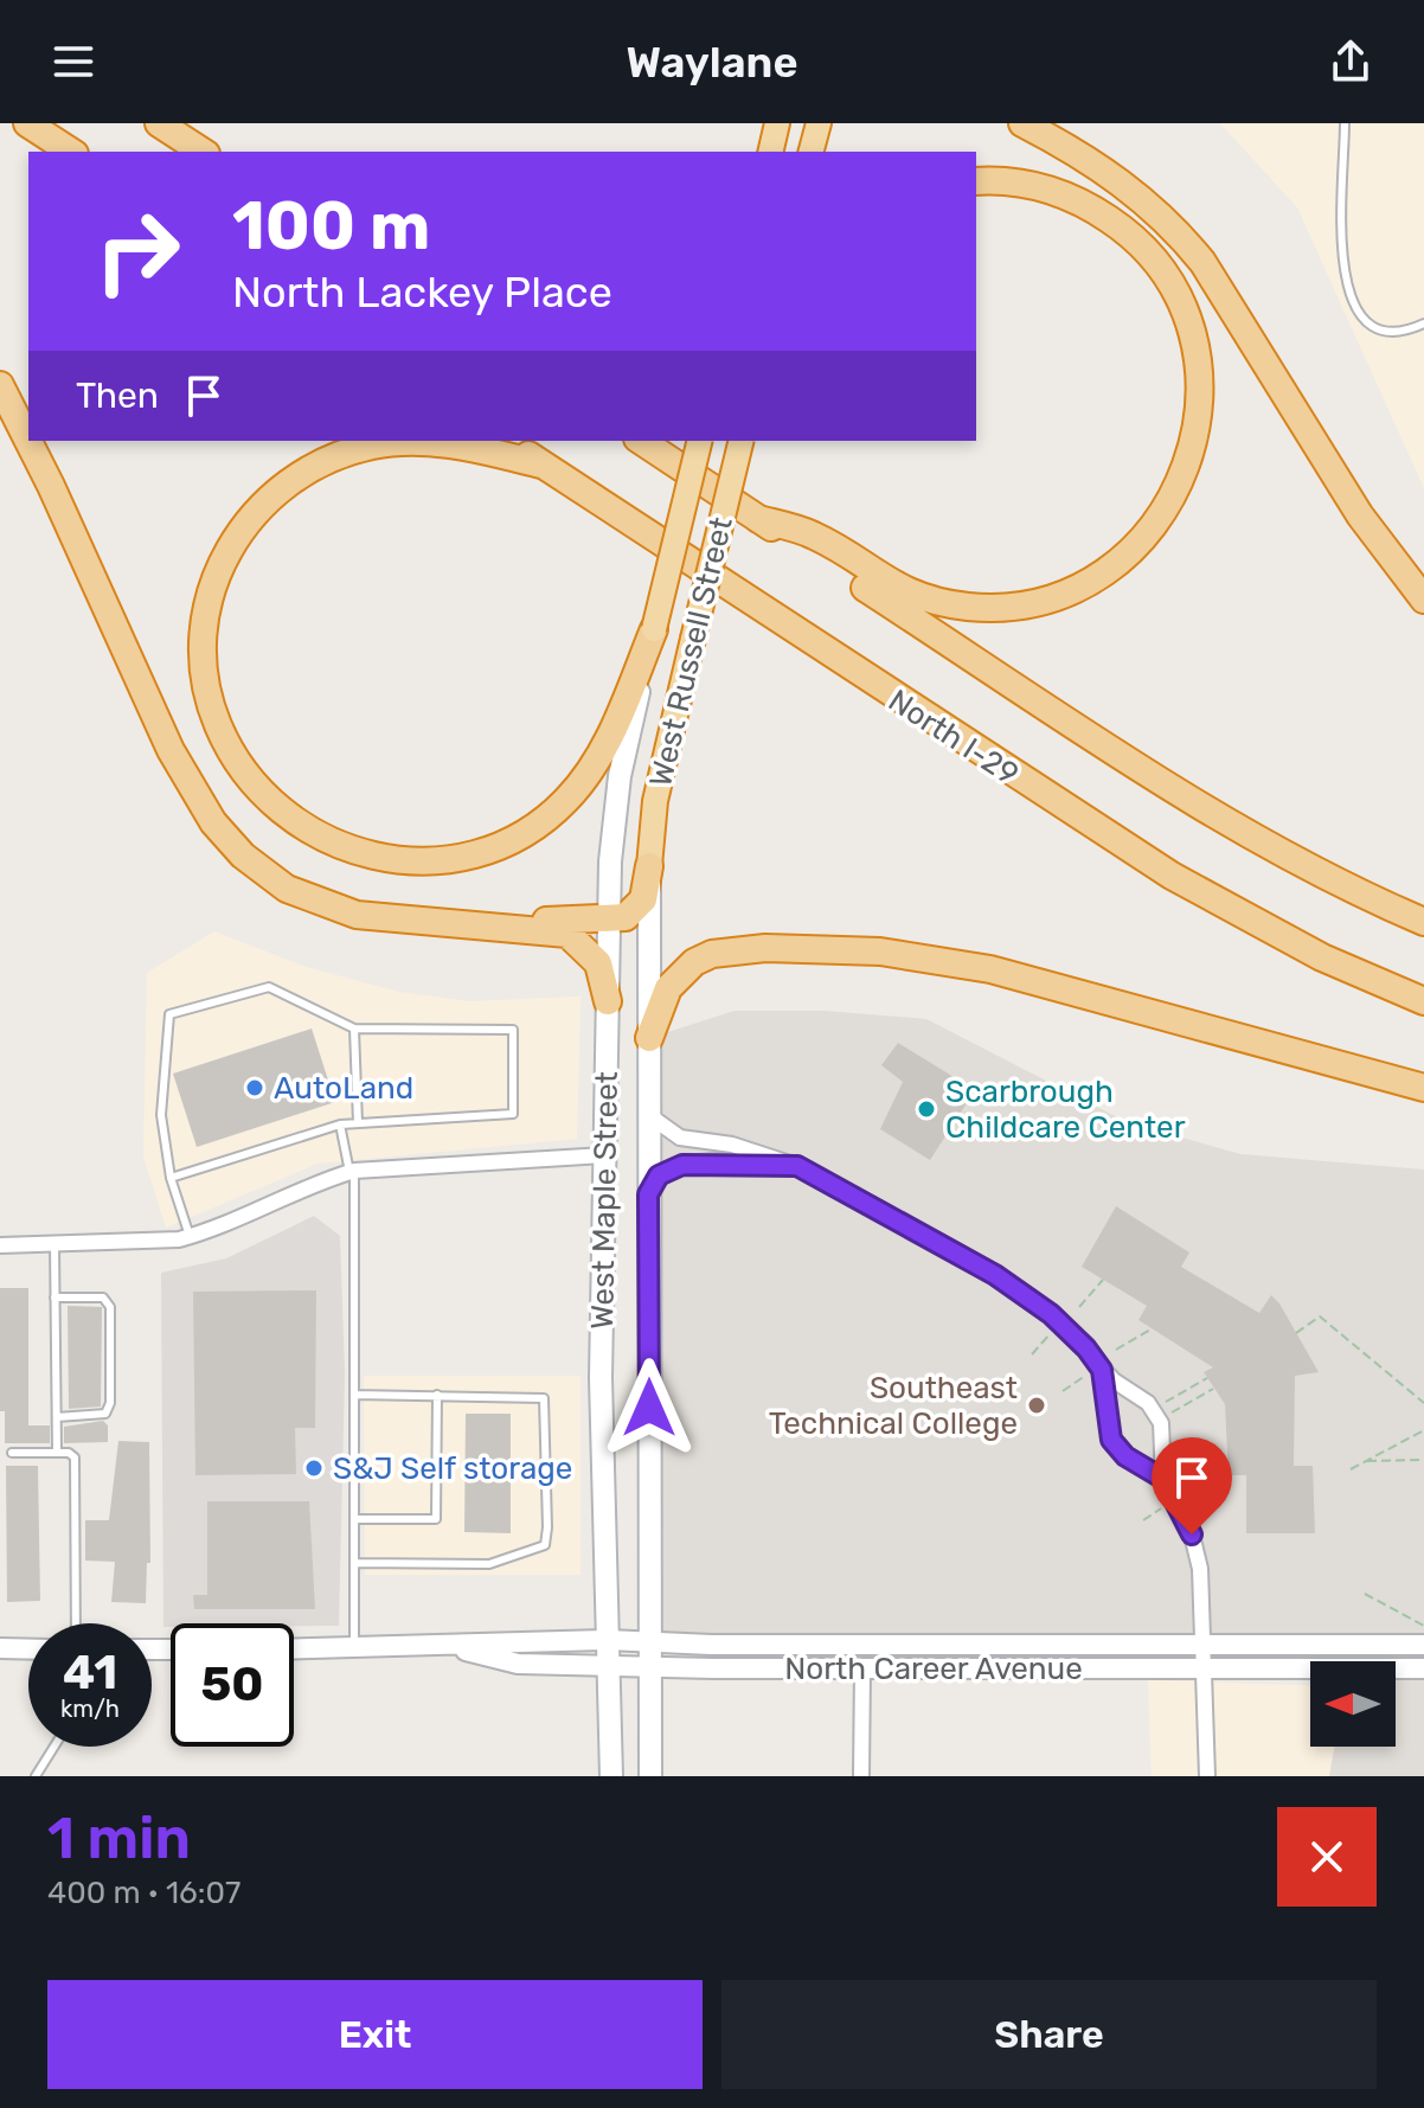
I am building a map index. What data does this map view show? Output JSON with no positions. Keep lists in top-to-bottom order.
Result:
{
  "streets": {
    "highway": ["West Russell Street", "North I-29"],
    "main road": ["West Maple Street"],
    "street": ["North Career Avenue"]
  },
  "crossings": [
    ["West Russell Street", "West Maple Street"],
    ["West Maple Street", "North Career Avenue"]
  ],
  "places": [
    "AutoLand",
    "Scarbrough Childcare Center",
    "Southeast Technical College",
    "S&J Self storage"
  ],
  "north": "left",
  "page": {
    "header": "Waylane",
    "turn": ["100 m", "North Lackey Place"],
    "then": "Then",
    "speed": "41 km/h",
    "limit": "50",
    "heading": ["1 min", "400 m · 16:07"],
    "buttons": ["Exit", "Share"]
  }
}
